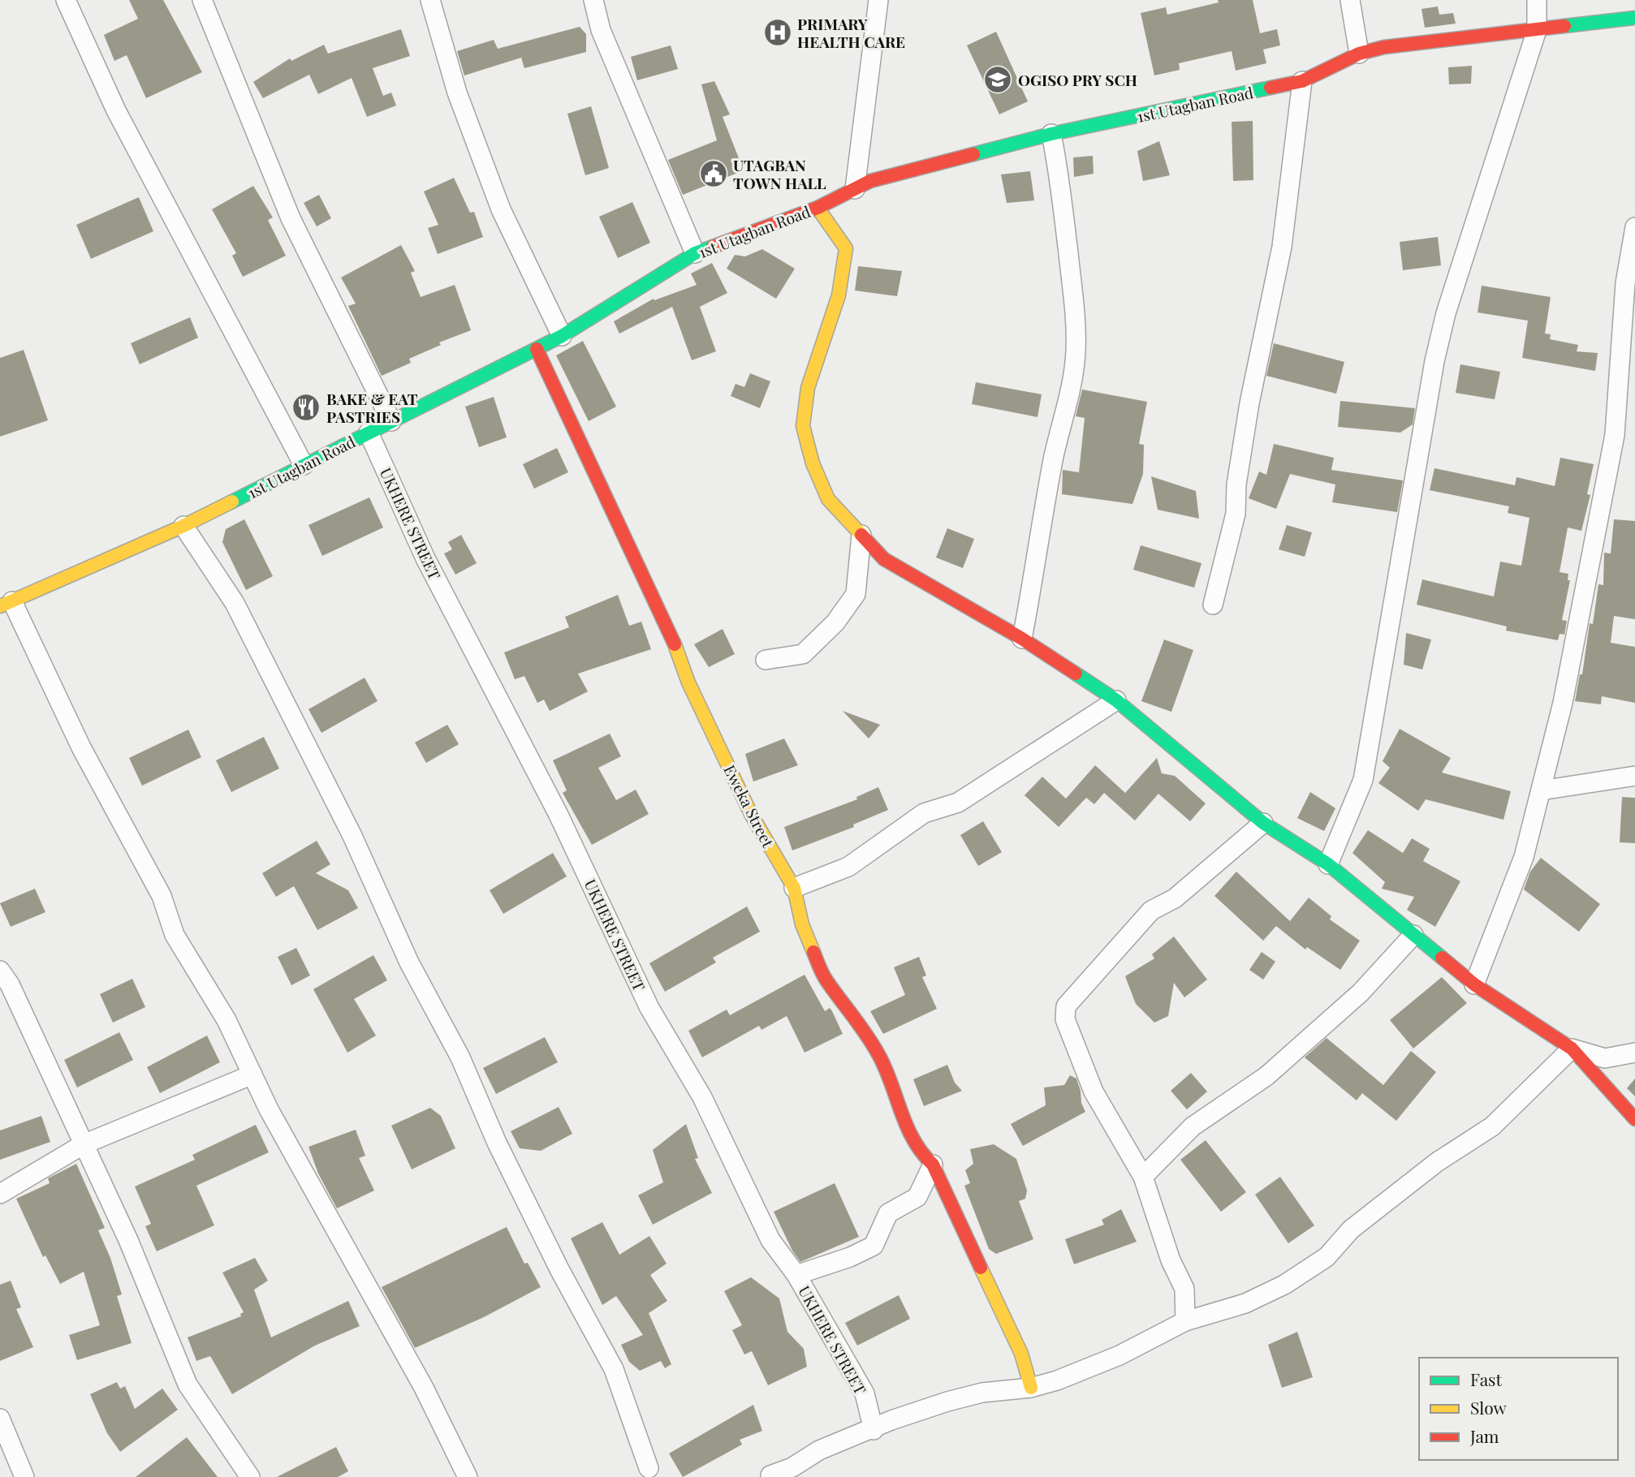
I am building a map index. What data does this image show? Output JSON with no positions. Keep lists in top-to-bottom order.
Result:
{
  "streets": {
    "street": ["1st Utagban Road", "UKHERE STREET", "Eweka Street"]
  },
  "crossings": [
    ["1st Utagban Road", "UKHERE STREET"],
    ["1st Utagban Road", "Eweka Street"]
  ],
  "places": {
    "hospital": ["PRIMARY HEALTH CARE"],
    "school or university": ["OGISO PRY SCH"],
    "public building": ["UTAGBAN TOWN HALL"],
    "restaurant": ["BAKE & EAT PASTRIES"]
  },
  "legend": ["Fast", "Slow", "Jam"]
}
